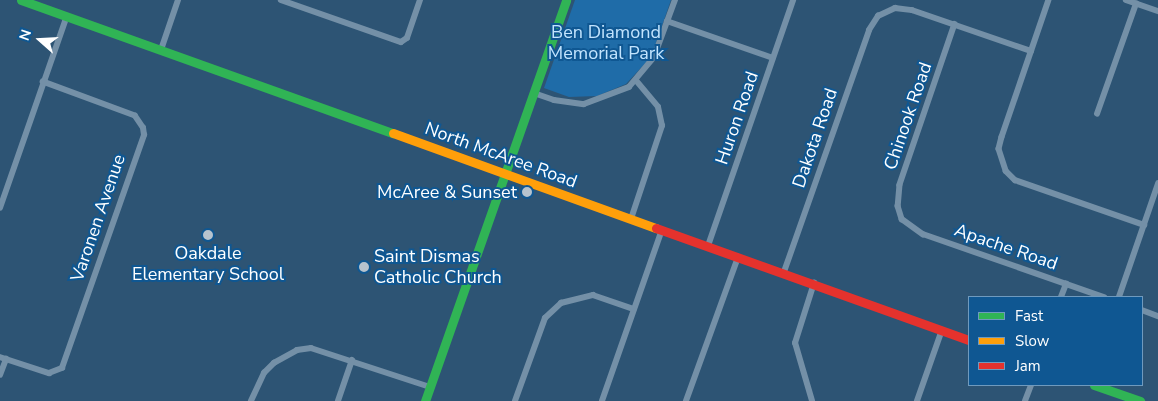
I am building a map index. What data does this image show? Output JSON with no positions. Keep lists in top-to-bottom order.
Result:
{
  "streets": {
    "street": [
      "Chinook Road",
      "Huron Road",
      "Dakota Road",
      "North McAree Road",
      "Varonen Avenue",
      "Apache Road"
    ]
  },
  "crossings": [
    ["Chinook Road", "Dakota Road"],
    ["Chinook Road", "Apache Road"],
    ["Huron Road", "North McAree Road"],
    ["Dakota Road", "North McAree Road"]
  ],
  "parks": ["Ben Diamond Memorial Park"],
  "places": ["McAree & Sunset", "Oakdale Elementary School", "Saint Dismas Catholic Church"],
  "legend": ["Fast", "Slow", "Jam"],
  "north": "left"
}
